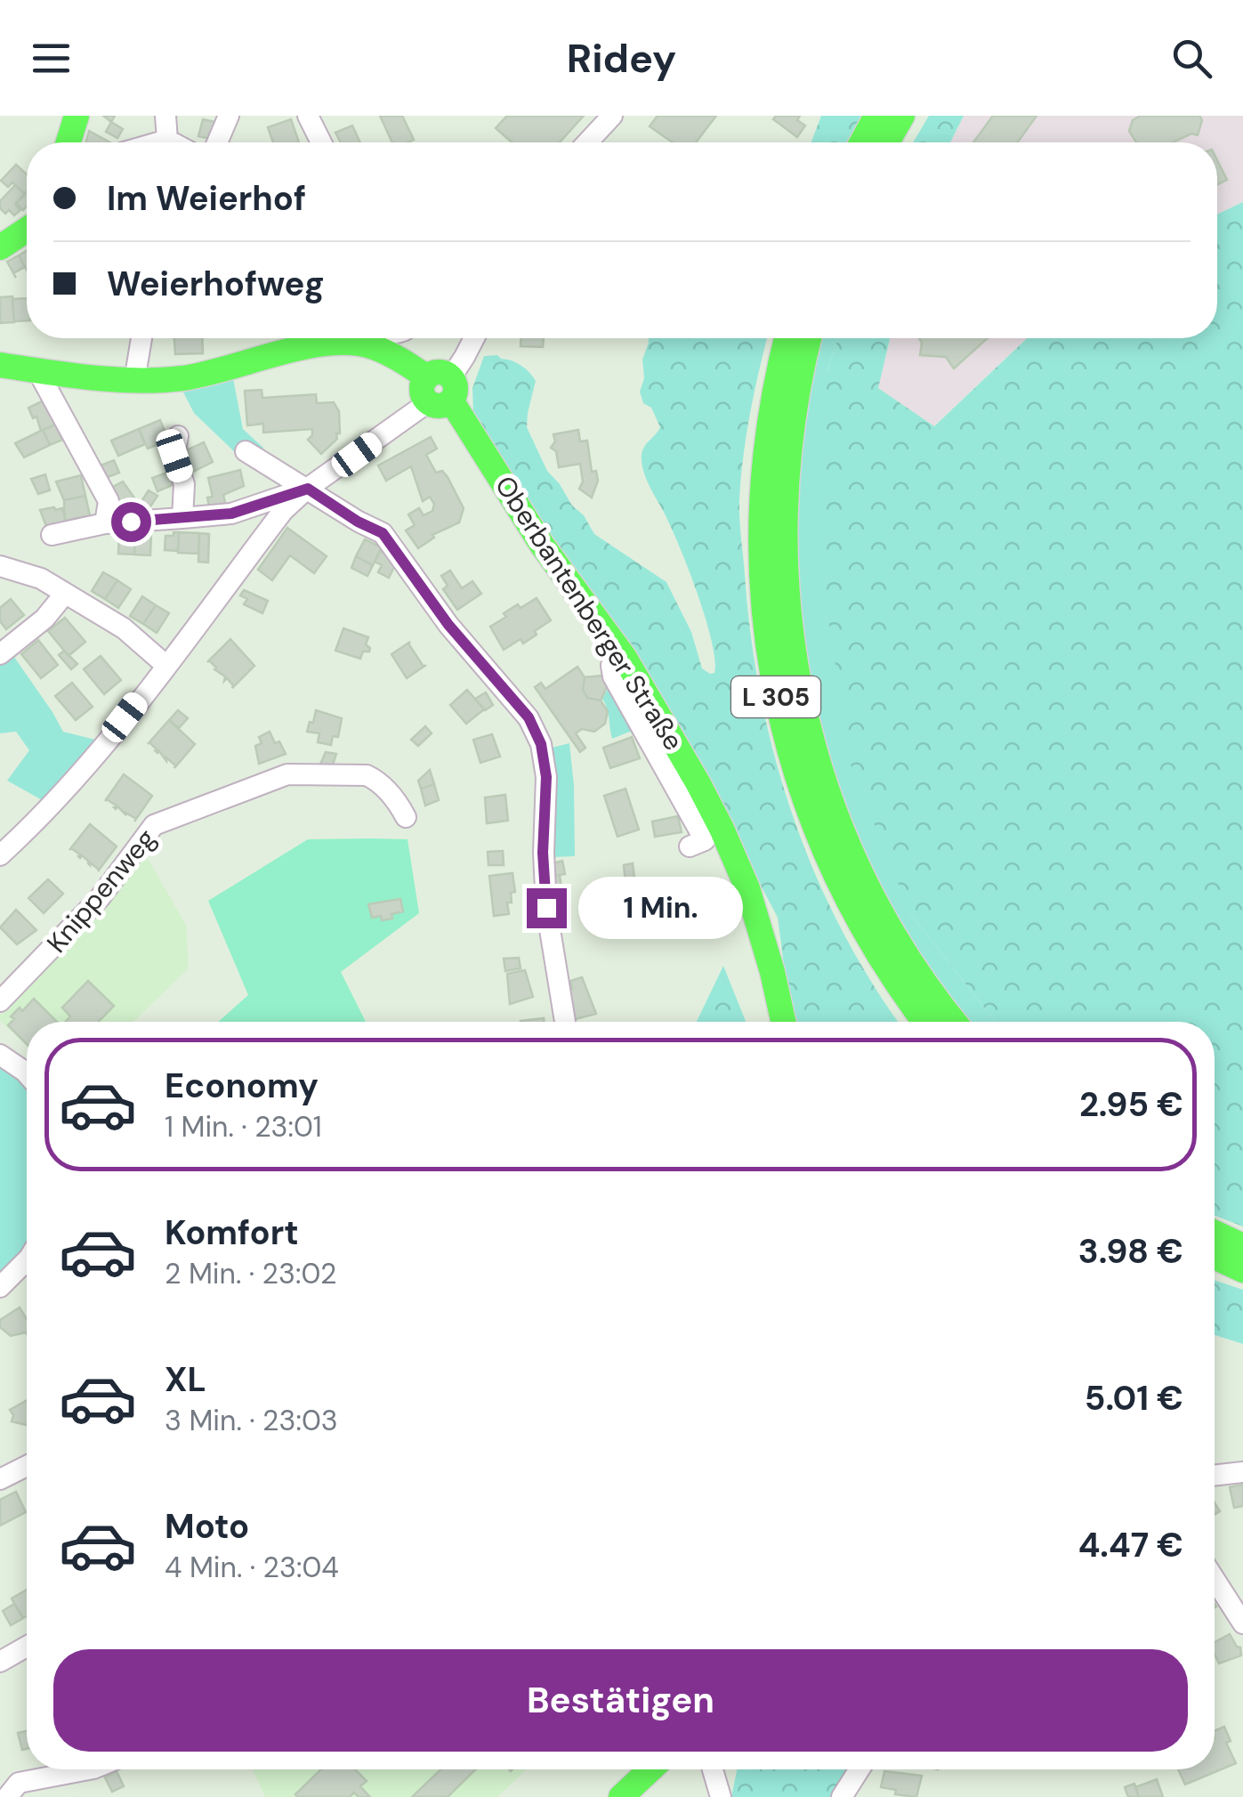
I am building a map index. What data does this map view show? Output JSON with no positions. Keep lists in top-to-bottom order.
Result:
{
  "streets": {
    "main road": ["Oberbantenberger Straße", "L 305"],
    "street": ["Knippenweg"]
  },
  "page": {
    "header": "Ridey",
    "banner": ["Im Weierhof", "Weierhofweg"],
    "bubble": "1 Min.",
    "list": [
      {
        "name": "Economy",
        "note": "1 Min. · 23:01",
        "value": "2.95 €"
      },
      {
        "name": "Komfort",
        "note": "2 Min. · 23:02",
        "value": "3.98 €"
      },
      {
        "name": "XL",
        "note": "3 Min. · 23:03",
        "value": "5.01 €"
      },
      {
        "name": "Moto",
        "note": "4 Min. · 23:04",
        "value": "4.47 €"
      }
    ],
    "buttons": "Bestätigen"
  }
}
